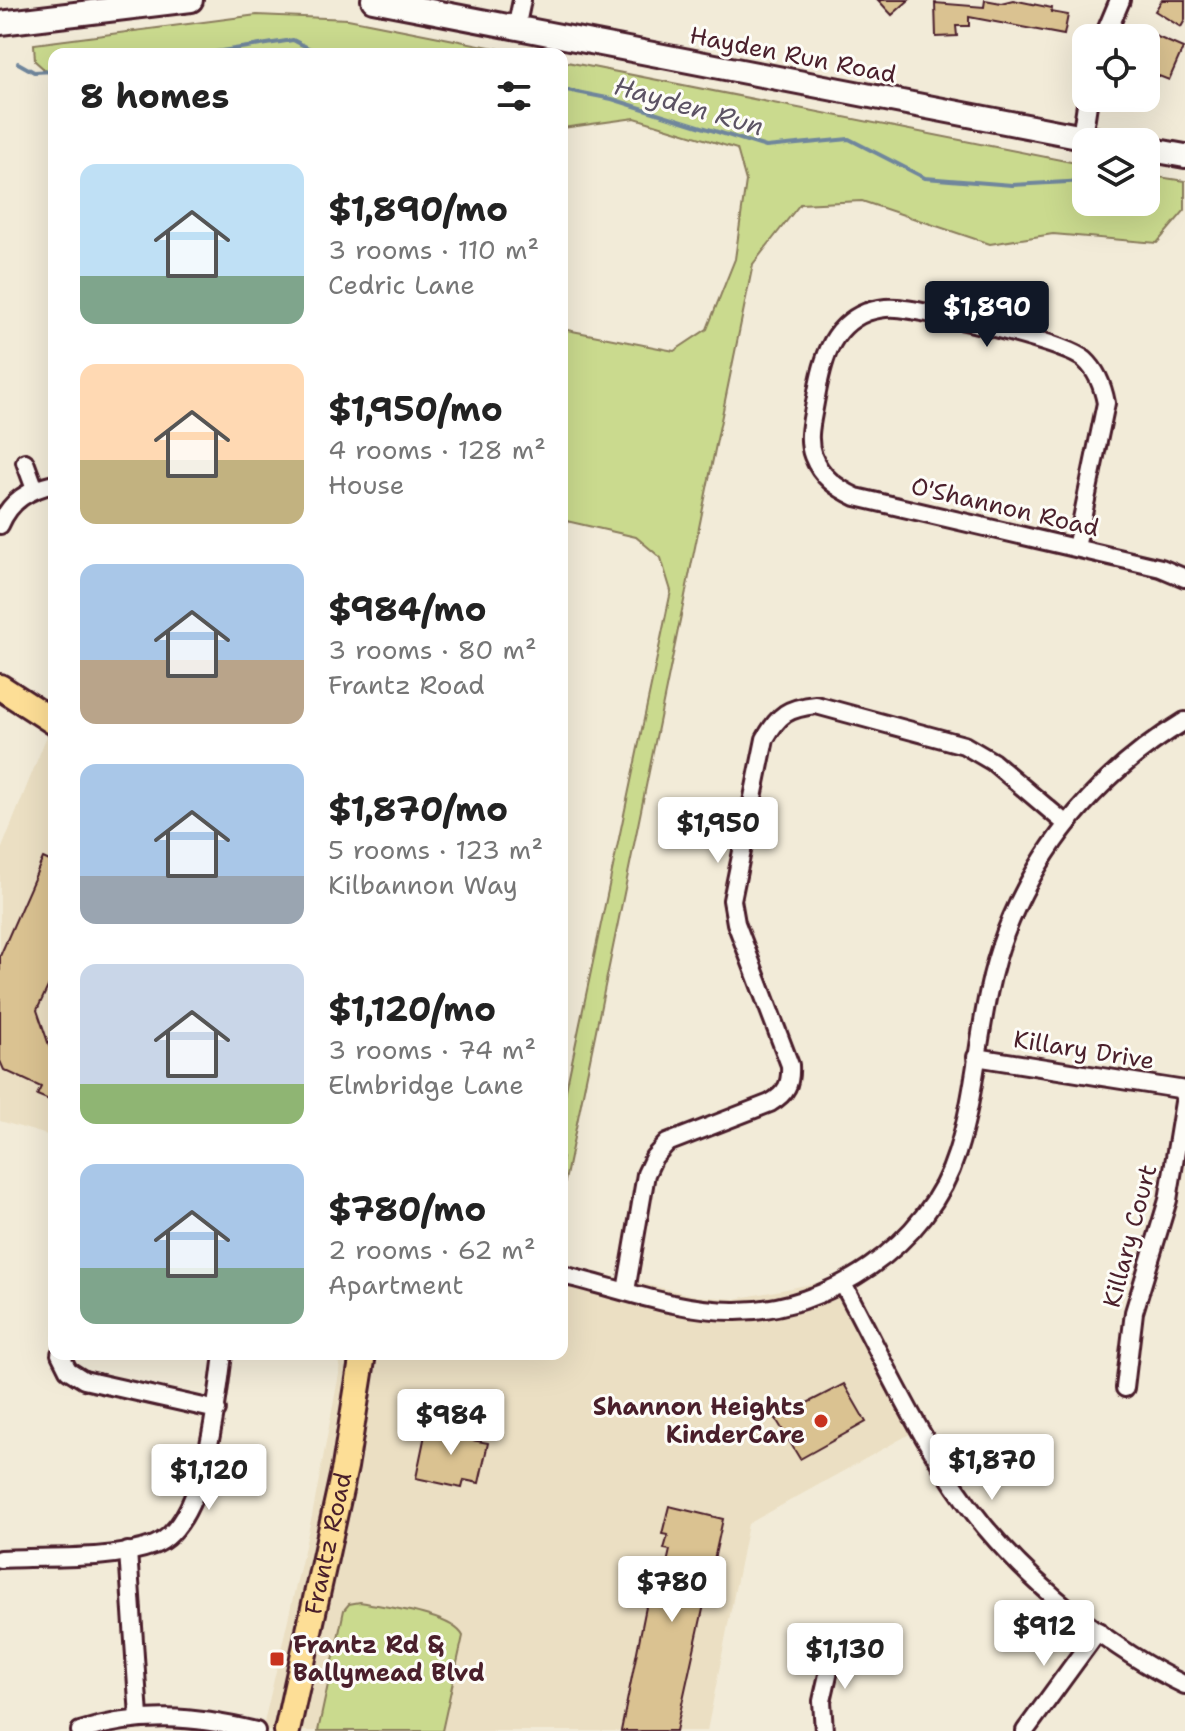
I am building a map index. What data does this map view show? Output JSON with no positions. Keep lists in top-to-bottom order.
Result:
{
  "streets": {
    "main road": ["Hayden Run Road", "Frantz Road"],
    "street": ["O'Shannon Road", "Killary Drive", "Killary Court"]
  },
  "crossings": [
    ["Killary Drive", "Killary Court"]
  ],
  "water": ["Hayden Run"],
  "places": {
    "other": ["Shannon Heights KinderCare"],
    "transit": ["Frantz Rd & Ballymead Blvd"]
  },
  "page": {
    "heading": "8 homes",
    "list": [
      {
        "name": "$1,890/mo",
        "note": "3 rooms · 110 m² · Cedric Lane"
      },
      {
        "name": "$1,950/mo",
        "note": "4 rooms · 128 m² · House"
      },
      {
        "name": "$984/mo",
        "note": "3 rooms · 80 m² · Frantz Road"
      },
      {
        "name": "$1,870/mo",
        "note": "5 rooms · 123 m² · Kilbannon Way"
      },
      {
        "name": "$1,120/mo",
        "note": "3 rooms · 74 m² · Elmbridge Lane"
      },
      {
        "name": "$780/mo",
        "note": "2 rooms · 62 m² · Apartment"
      }
    ],
    "price": [
      "$1,890",
      "$1,950",
      "$984",
      "$1,870",
      "$1,120",
      "$780",
      "$912",
      "$1,130"
    ]
  }
}
